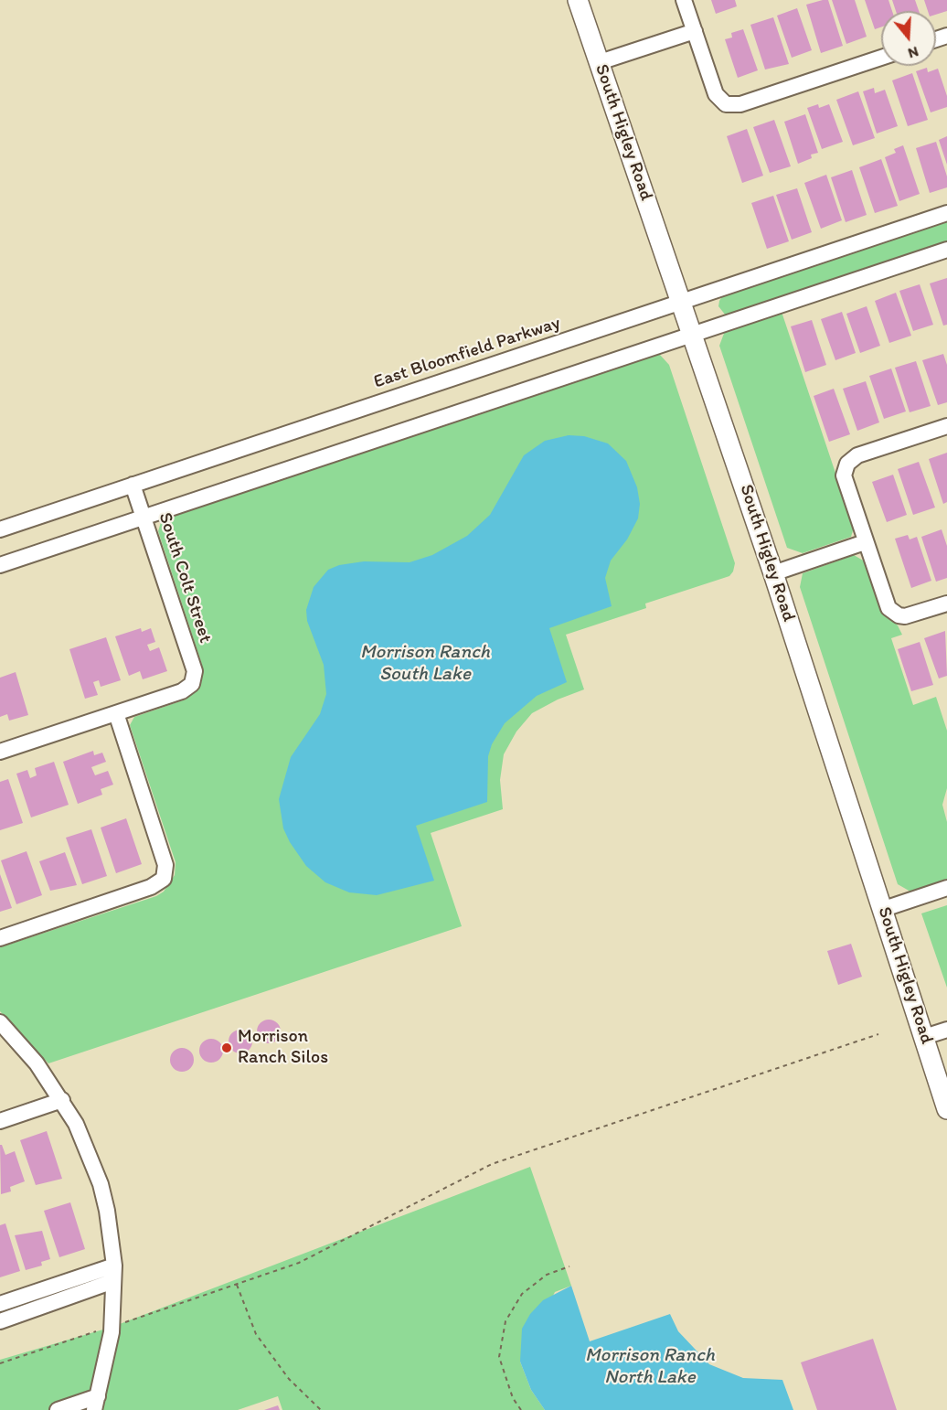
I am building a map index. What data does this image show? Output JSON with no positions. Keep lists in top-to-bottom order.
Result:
{
  "streets": {
    "main road": ["South Higley Road"],
    "street": ["East Bloomfield Parkway", "South Colt Street"]
  },
  "crossings": [
    ["South Higley Road", "East Bloomfield Parkway"],
    ["East Bloomfield Parkway", "South Colt Street"]
  ],
  "water": ["Morrison Ranch South Lake", "Morrison Ranch North Lake"],
  "places": ["Morrison Ranch Silos"],
  "north": "bottom"
}
